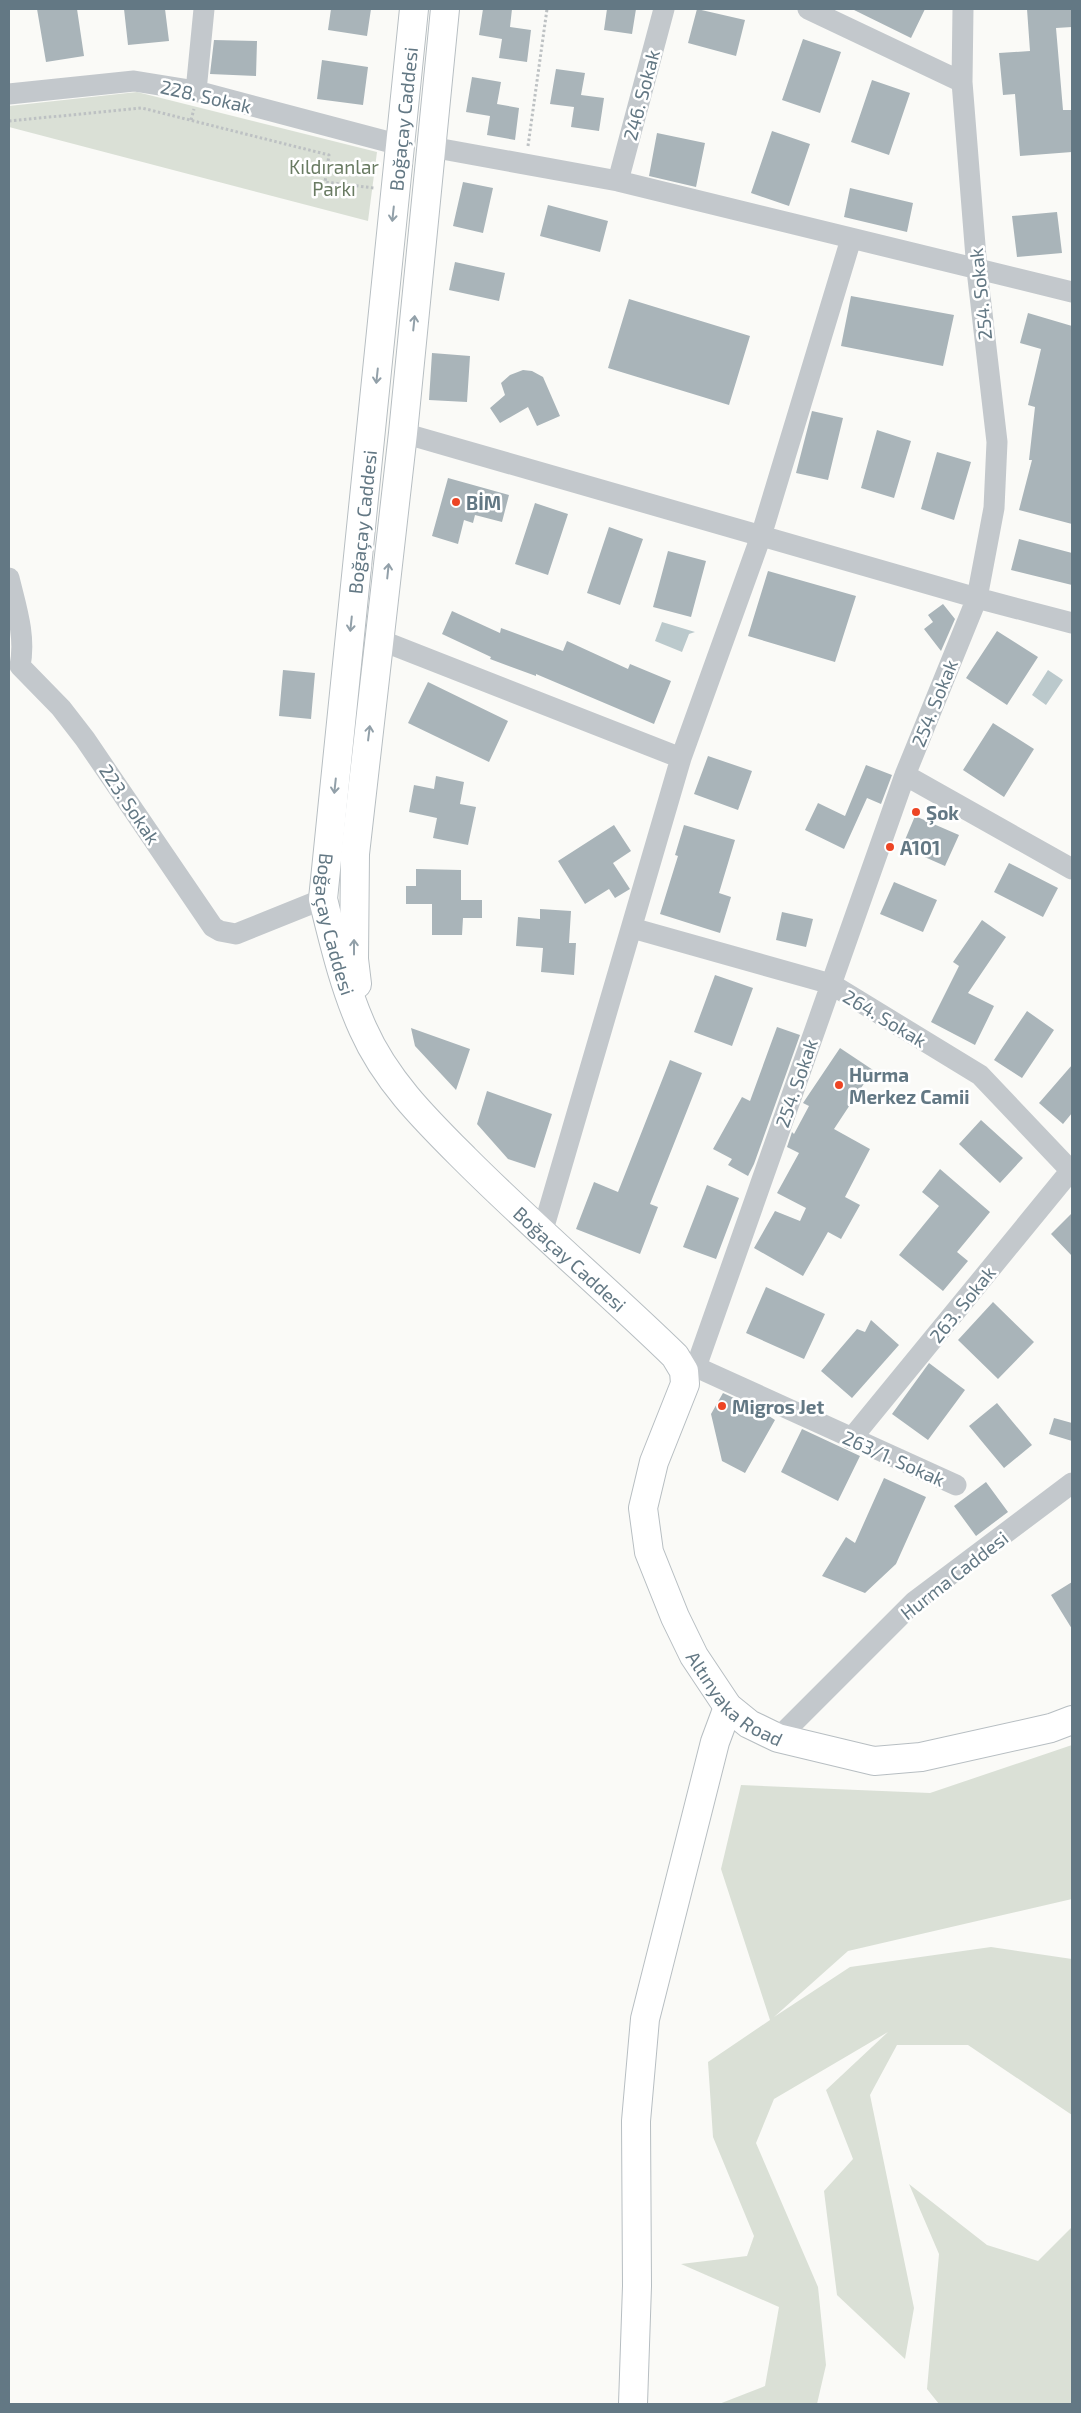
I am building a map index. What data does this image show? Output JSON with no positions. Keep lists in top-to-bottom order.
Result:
{
  "streets": {
    "main road": ["Boğaçay Caddesi", "Altınyaka Road"],
    "street": [
      "246. Sokak",
      "228. Sokak",
      "254. Sokak",
      "223. Sokak",
      "264. Sokak",
      "263. Sokak",
      "263/1. Sokak",
      "Hurma Caddesi"
    ]
  },
  "crossings": [
    ["228. Sokak", "Boğaçay Caddesi"],
    ["Boğaçay Caddesi", "254. Sokak"],
    ["Boğaçay Caddesi", "223. Sokak"],
    ["Boğaçay Caddesi", "263/1. Sokak"],
    ["Boğaçay Caddesi", "Altınyaka Road"],
    ["254. Sokak", "264. Sokak"],
    ["254. Sokak", "263/1. Sokak"],
    ["254. Sokak", "Altınyaka Road"],
    ["264. Sokak", "263. Sokak"],
    ["263. Sokak", "263/1. Sokak"],
    ["263/1. Sokak", "Altınyaka Road"],
    ["Hurma Caddesi", "Altınyaka Road"]
  ],
  "parks": ["Kıldıranlar Parkı"],
  "places": [
    "BİM",
    "Şok",
    "A101",
    "Hurma Merkez Camii",
    "Migros Jet"
  ]
}
